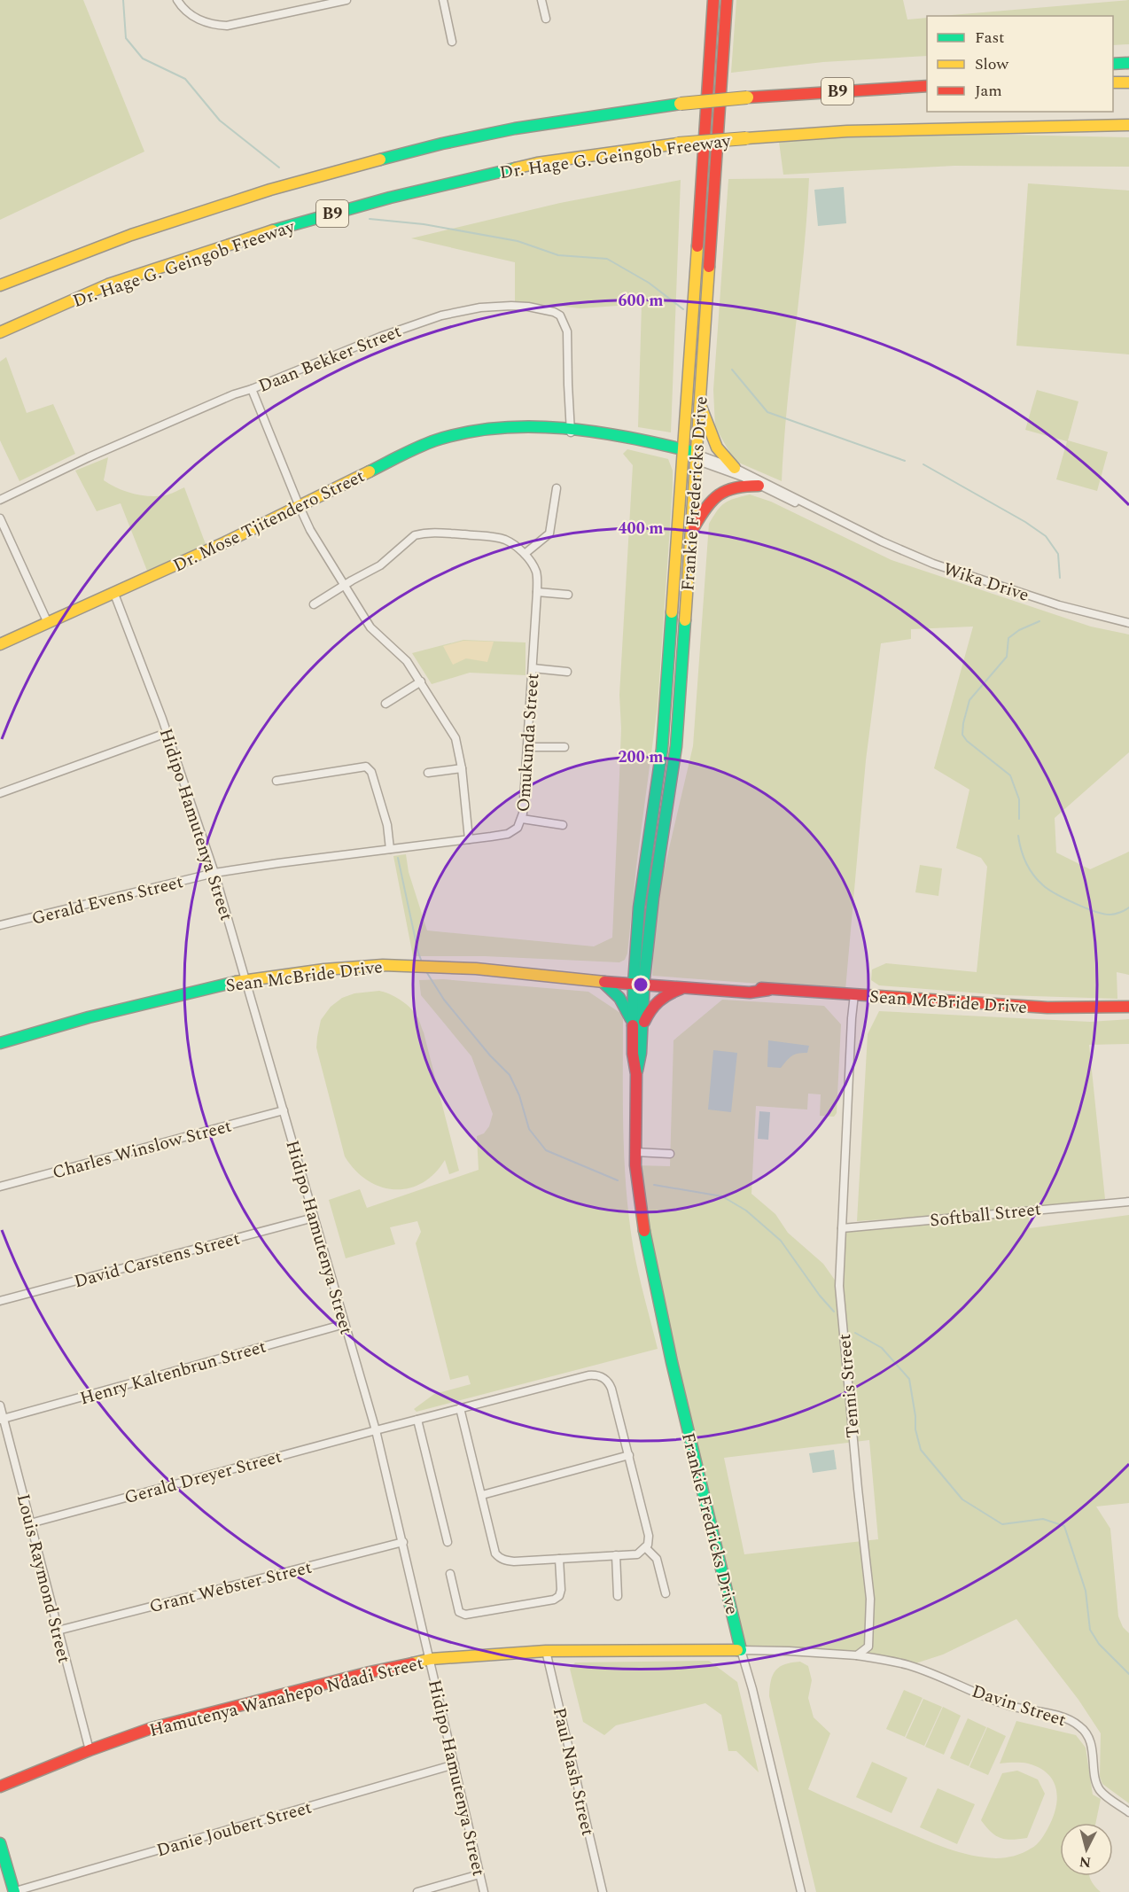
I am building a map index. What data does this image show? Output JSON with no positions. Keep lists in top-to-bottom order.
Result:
{
  "streets": {
    "main road": [
      "B9",
      "Dr. Hage G. Geingob Freeway",
      "Frankie Fredericks Drive",
      "Dr. Mose Tjitendero Street",
      "Sean McBride Drive",
      "Frankie Fredricks Drive",
      "Hamutenya Wanahepo Ndadi Street"
    ],
    "street": [
      "Daan Bekker Street",
      "Wika Drive",
      "Omukunda Street",
      "Hidipo Hamutenya Street",
      "Gerald Evens Street",
      "Charles Winslow Street",
      "Softball Street",
      "David Carstens Street",
      "Henry Kaltenbrun Street",
      "Tennis Street",
      "Gerald Dreyer Street",
      "Louis Raymond Street",
      "Grant Webster Street",
      "Davin Street",
      "Paul Nash Street",
      "Danie Joubert Street"
    ]
  },
  "crossings": [
    ["Daan Bekker Street", "Dr. Mose Tjitendero Street"],
    ["Frankie Fredericks Drive", "Dr. Mose Tjitendero Street"],
    ["Frankie Fredericks Drive", "Wika Drive"],
    ["Frankie Fredericks Drive", "Sean McBride Drive"],
    ["Frankie Fredericks Drive", "Frankie Fredricks Drive"],
    ["Dr. Mose Tjitendero Street", "Wika Drive"],
    ["Dr. Mose Tjitendero Street", "Hidipo Hamutenya Street"],
    ["Omukunda Street", "Hidipo Hamutenya Street"],
    ["Omukunda Street", "Gerald Evens Street"],
    ["Hidipo Hamutenya Street", "Gerald Evens Street"],
    ["Hidipo Hamutenya Street", "Sean McBride Drive"],
    ["Hidipo Hamutenya Street", "Charles Winslow Street"],
    ["Hidipo Hamutenya Street", "David Carstens Street"],
    ["Hidipo Hamutenya Street", "Henry Kaltenbrun Street"],
    ["Hidipo Hamutenya Street", "Gerald Dreyer Street"],
    ["Hidipo Hamutenya Street", "Grant Webster Street"],
    ["Hidipo Hamutenya Street", "Hamutenya Wanahepo Ndadi Street"],
    ["Hidipo Hamutenya Street", "Danie Joubert Street"],
    ["Sean McBride Drive", "Tennis Street"],
    ["Sean McBride Drive", "Frankie Fredricks Drive"],
    ["Softball Street", "Tennis Street"],
    ["Henry Kaltenbrun Street", "Louis Raymond Street"],
    ["Tennis Street", "Davin Street"],
    ["Gerald Dreyer Street", "Louis Raymond Street"],
    ["Frankie Fredricks Drive", "Hamutenya Wanahepo Ndadi Street"],
    ["Louis Raymond Street", "Grant Webster Street"],
    ["Louis Raymond Street", "Hamutenya Wanahepo Ndadi Street"],
    ["Hamutenya Wanahepo Ndadi Street", "Paul Nash Street"]
  ],
  "legend": ["Fast", "Slow", "Jam"],
  "north": "bottom",
  "rings": ["600 m", "400 m", "200 m"]
}
